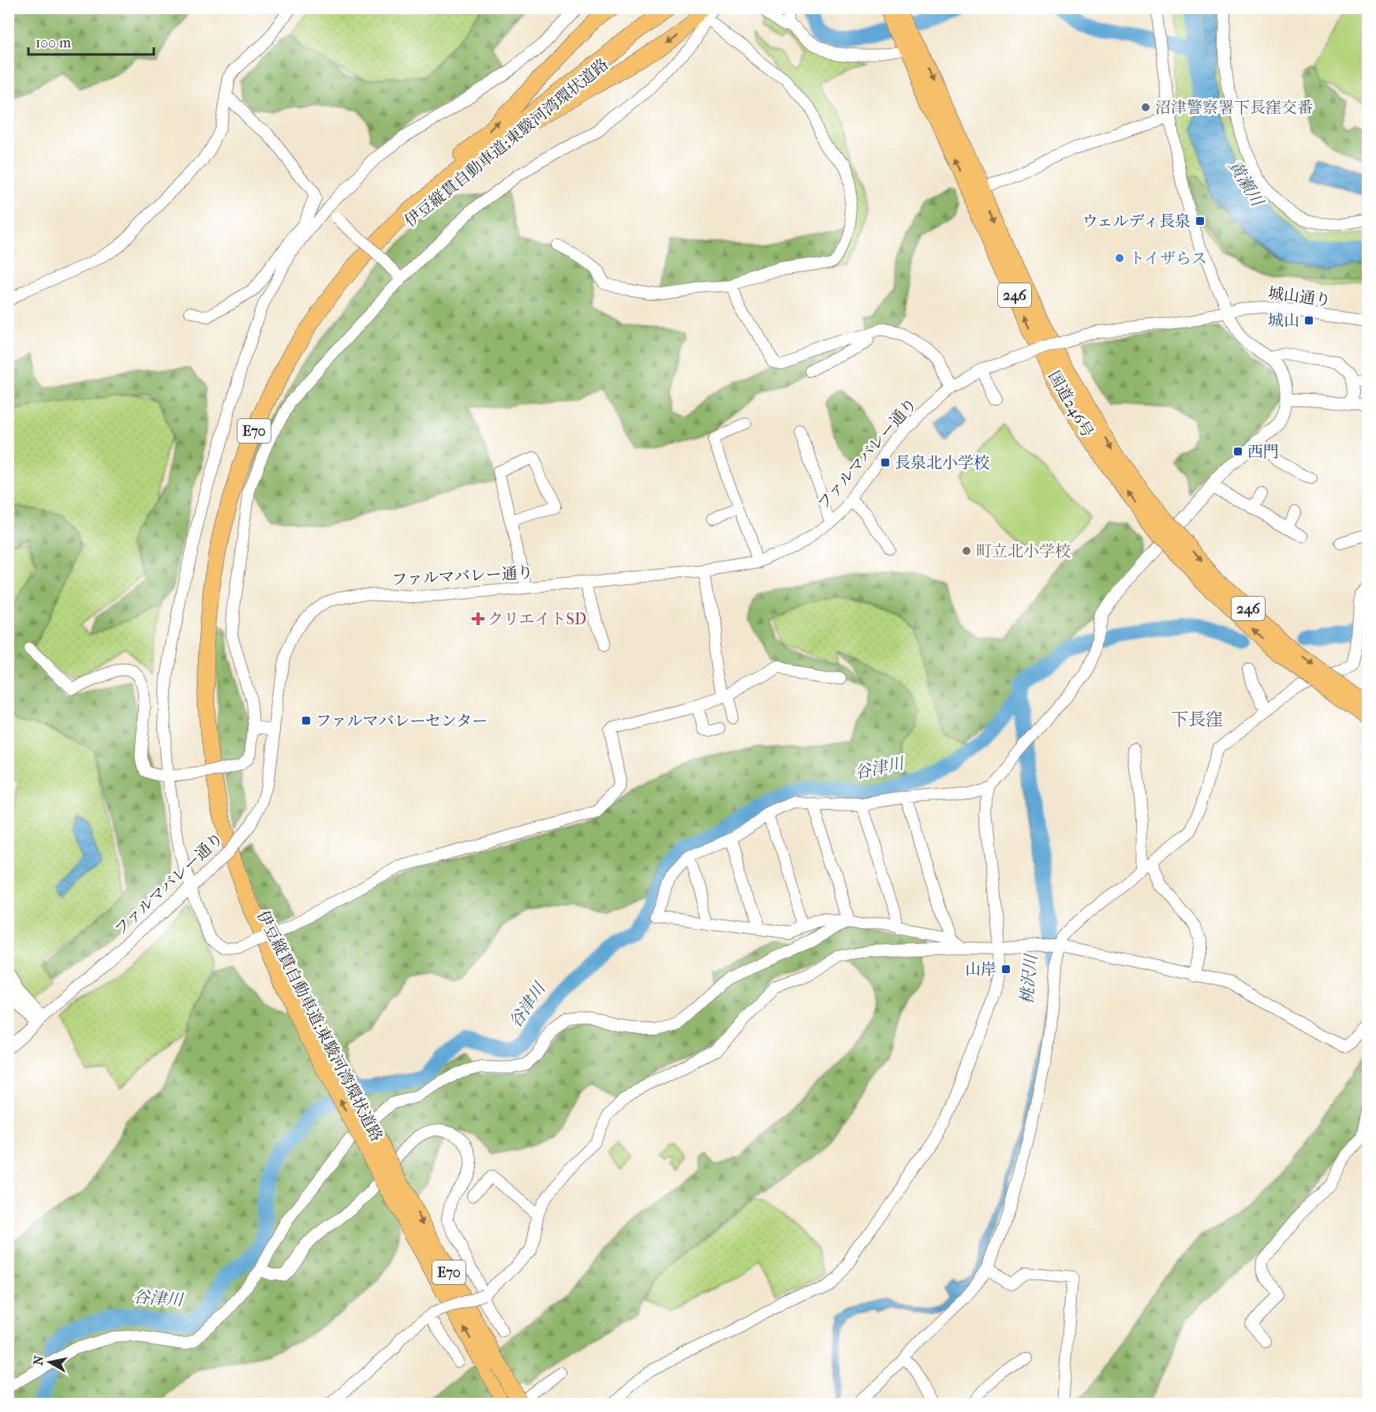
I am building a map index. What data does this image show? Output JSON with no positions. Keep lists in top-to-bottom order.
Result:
{
  "streets": {
    "highway": [
      "伊豆縦貫自動車道;東駿河湾環状道路",
      "246",
      "国道246号",
      "E70"
    ],
    "street": ["城山通り", "ファルマバレー通り"]
  },
  "crossings": [
    ["城山通り", "ファルマバレー通り"]
  ],
  "districts": ["下長窪"],
  "water": ["黄瀬川", "谷津川", "桃沢川"],
  "places": {
    "other": ["沼津警察署下長窪交番", "トイザらス", "町立北小学校"],
    "transit": [
      "ウェルディ長泉",
      "城山",
      "西門",
      "長泉北小学校",
      "ファルマバレーセンター",
      "山岸"
    ],
    "health": ["クリエイトSD"]
  },
  "scale_bar": "100 m",
  "north": "left"
}
